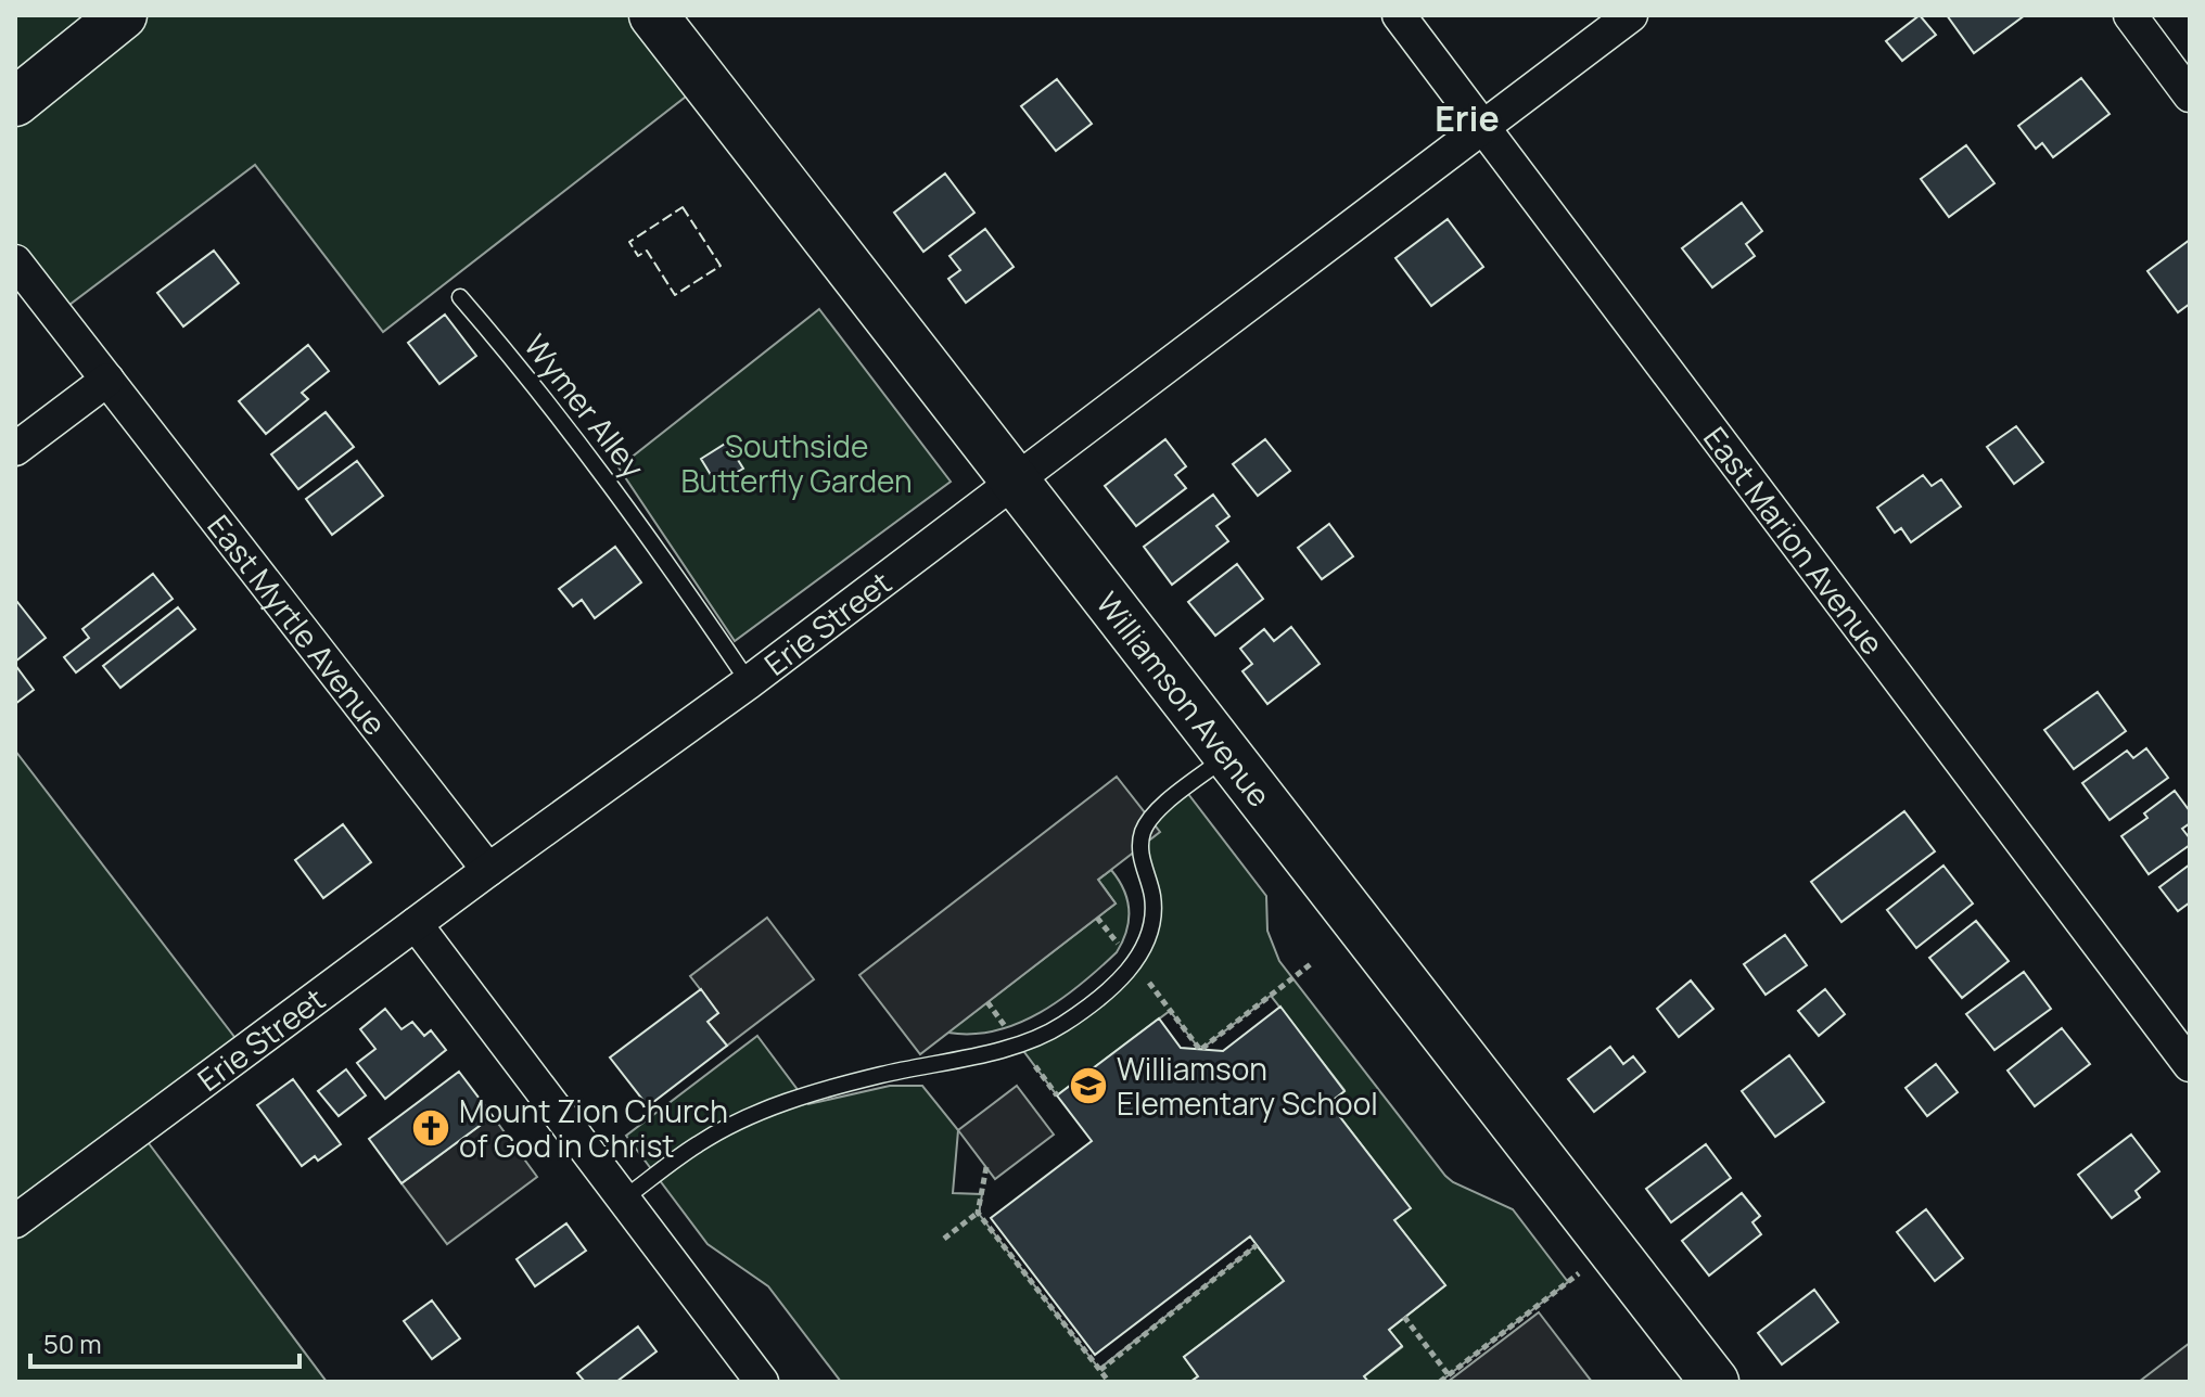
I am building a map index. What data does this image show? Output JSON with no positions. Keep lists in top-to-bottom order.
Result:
{
  "streets": {
    "main road": ["Williamson Avenue"],
    "street": ["East Marion Avenue", "Erie Street", "East Myrtle Avenue"],
    "lane": ["Wymer Alley"]
  },
  "crossings": [
    ["Wymer Alley", "Erie Street"],
    ["East Marion Avenue", "Erie Street"],
    ["Erie Street", "East Myrtle Avenue"],
    ["Erie Street", "Williamson Avenue"]
  ],
  "districts": ["Erie"],
  "parks": ["Southside Butterfly Garden"],
  "places": {
    "school or university": ["Williamson Elementary School"],
    "church": ["Mount Zion Church of God in Christ"]
  },
  "scale_bar": "50 m"
}
